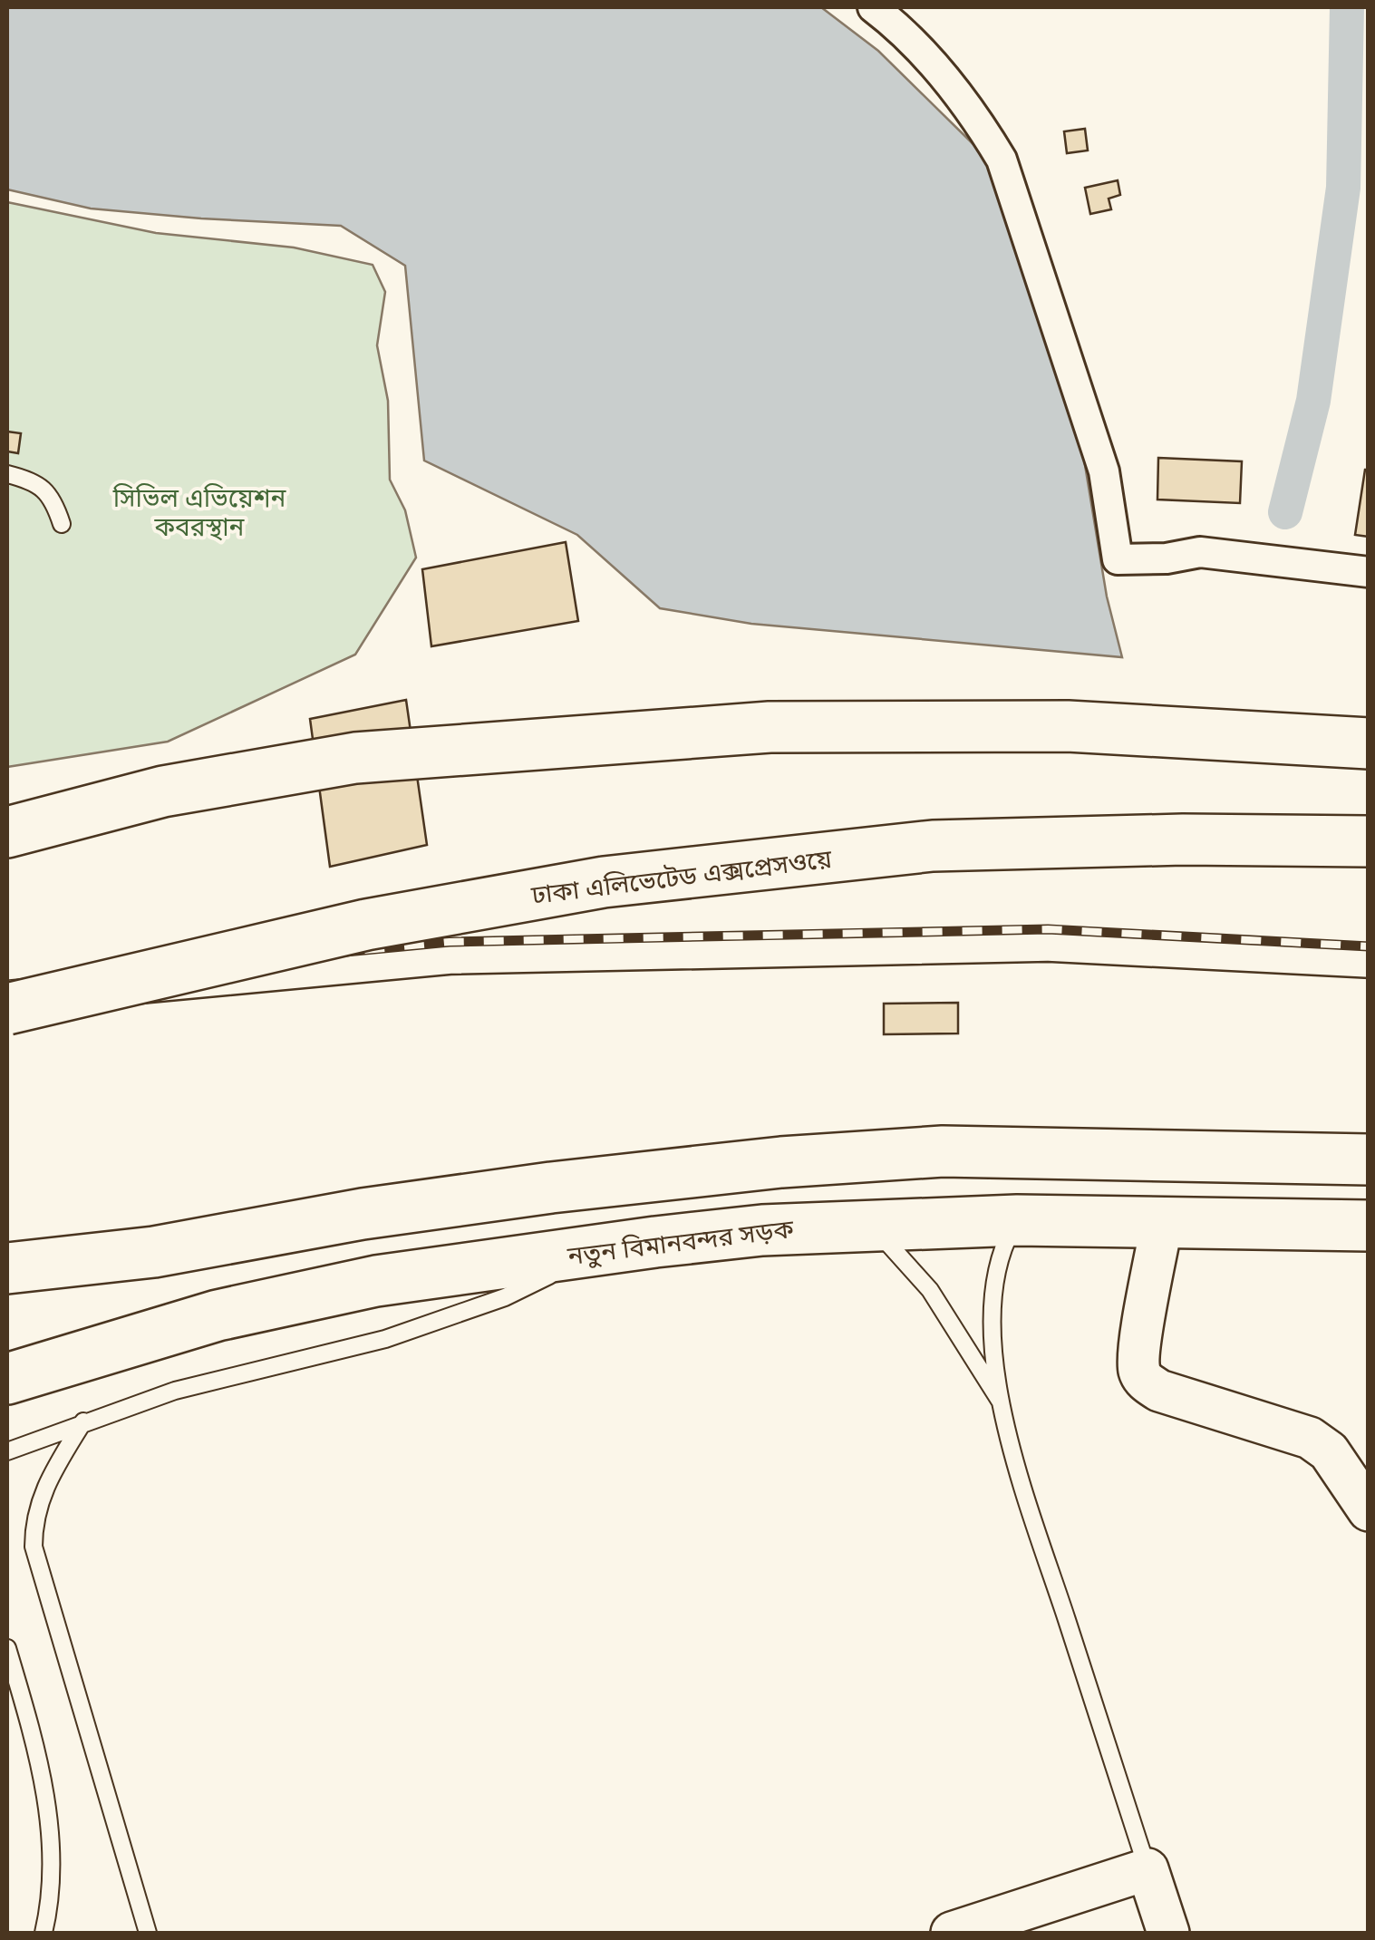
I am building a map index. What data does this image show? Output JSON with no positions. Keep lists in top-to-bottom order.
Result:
{
  "streets": {
    "highway": ["ঢাকা এলিভেটেড এক্সপ্রেসওয়ে", "নতুন বিমানবন্দর সড়ক"]
  },
  "parks": ["সিভিল এভিয়েশন কবরস্থান"]
}
